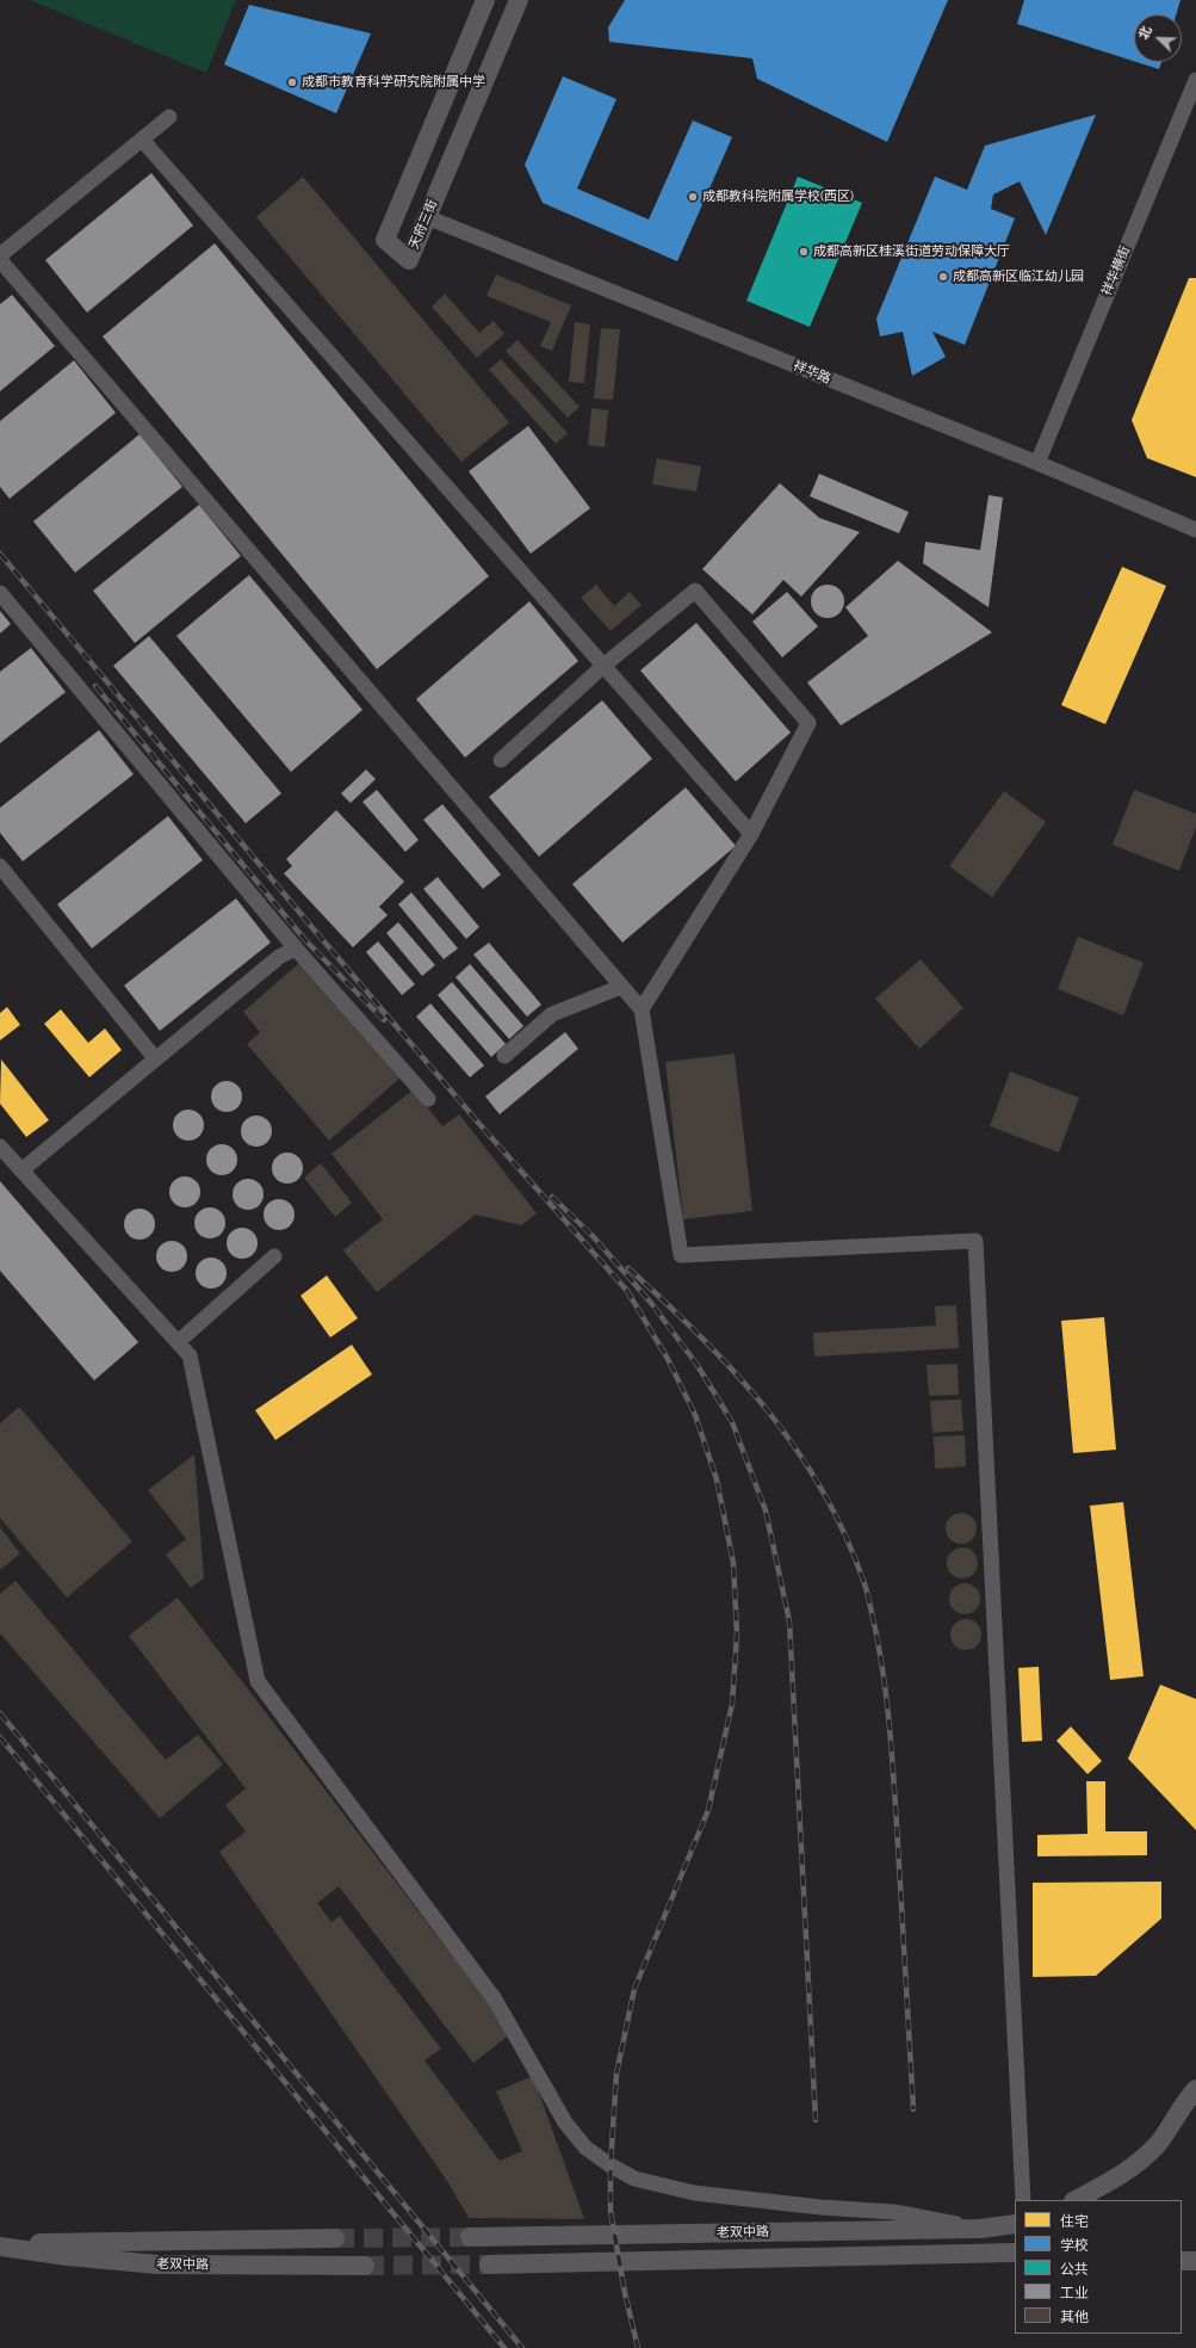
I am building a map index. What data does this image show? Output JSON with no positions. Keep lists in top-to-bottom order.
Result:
{
  "streets": {
    "street": [
      "天府三街",
      "祥华横街",
      "祥华路",
      "老双中路"
    ]
  },
  "crossings": [
    ["天府三街", "祥华路"],
    ["祥华横街", "祥华路"]
  ],
  "places": [
    "成都市教育科学研究院附属中学",
    "成都教科院附属学校(西区)",
    "成都高新区桂溪街道劳动保障大厅",
    "成都高新区临江幼儿园"
  ],
  "legend": [
    "住宅",
    "学校",
    "公共",
    "工业",
    "其他"
  ],
  "north": "top left"
}
